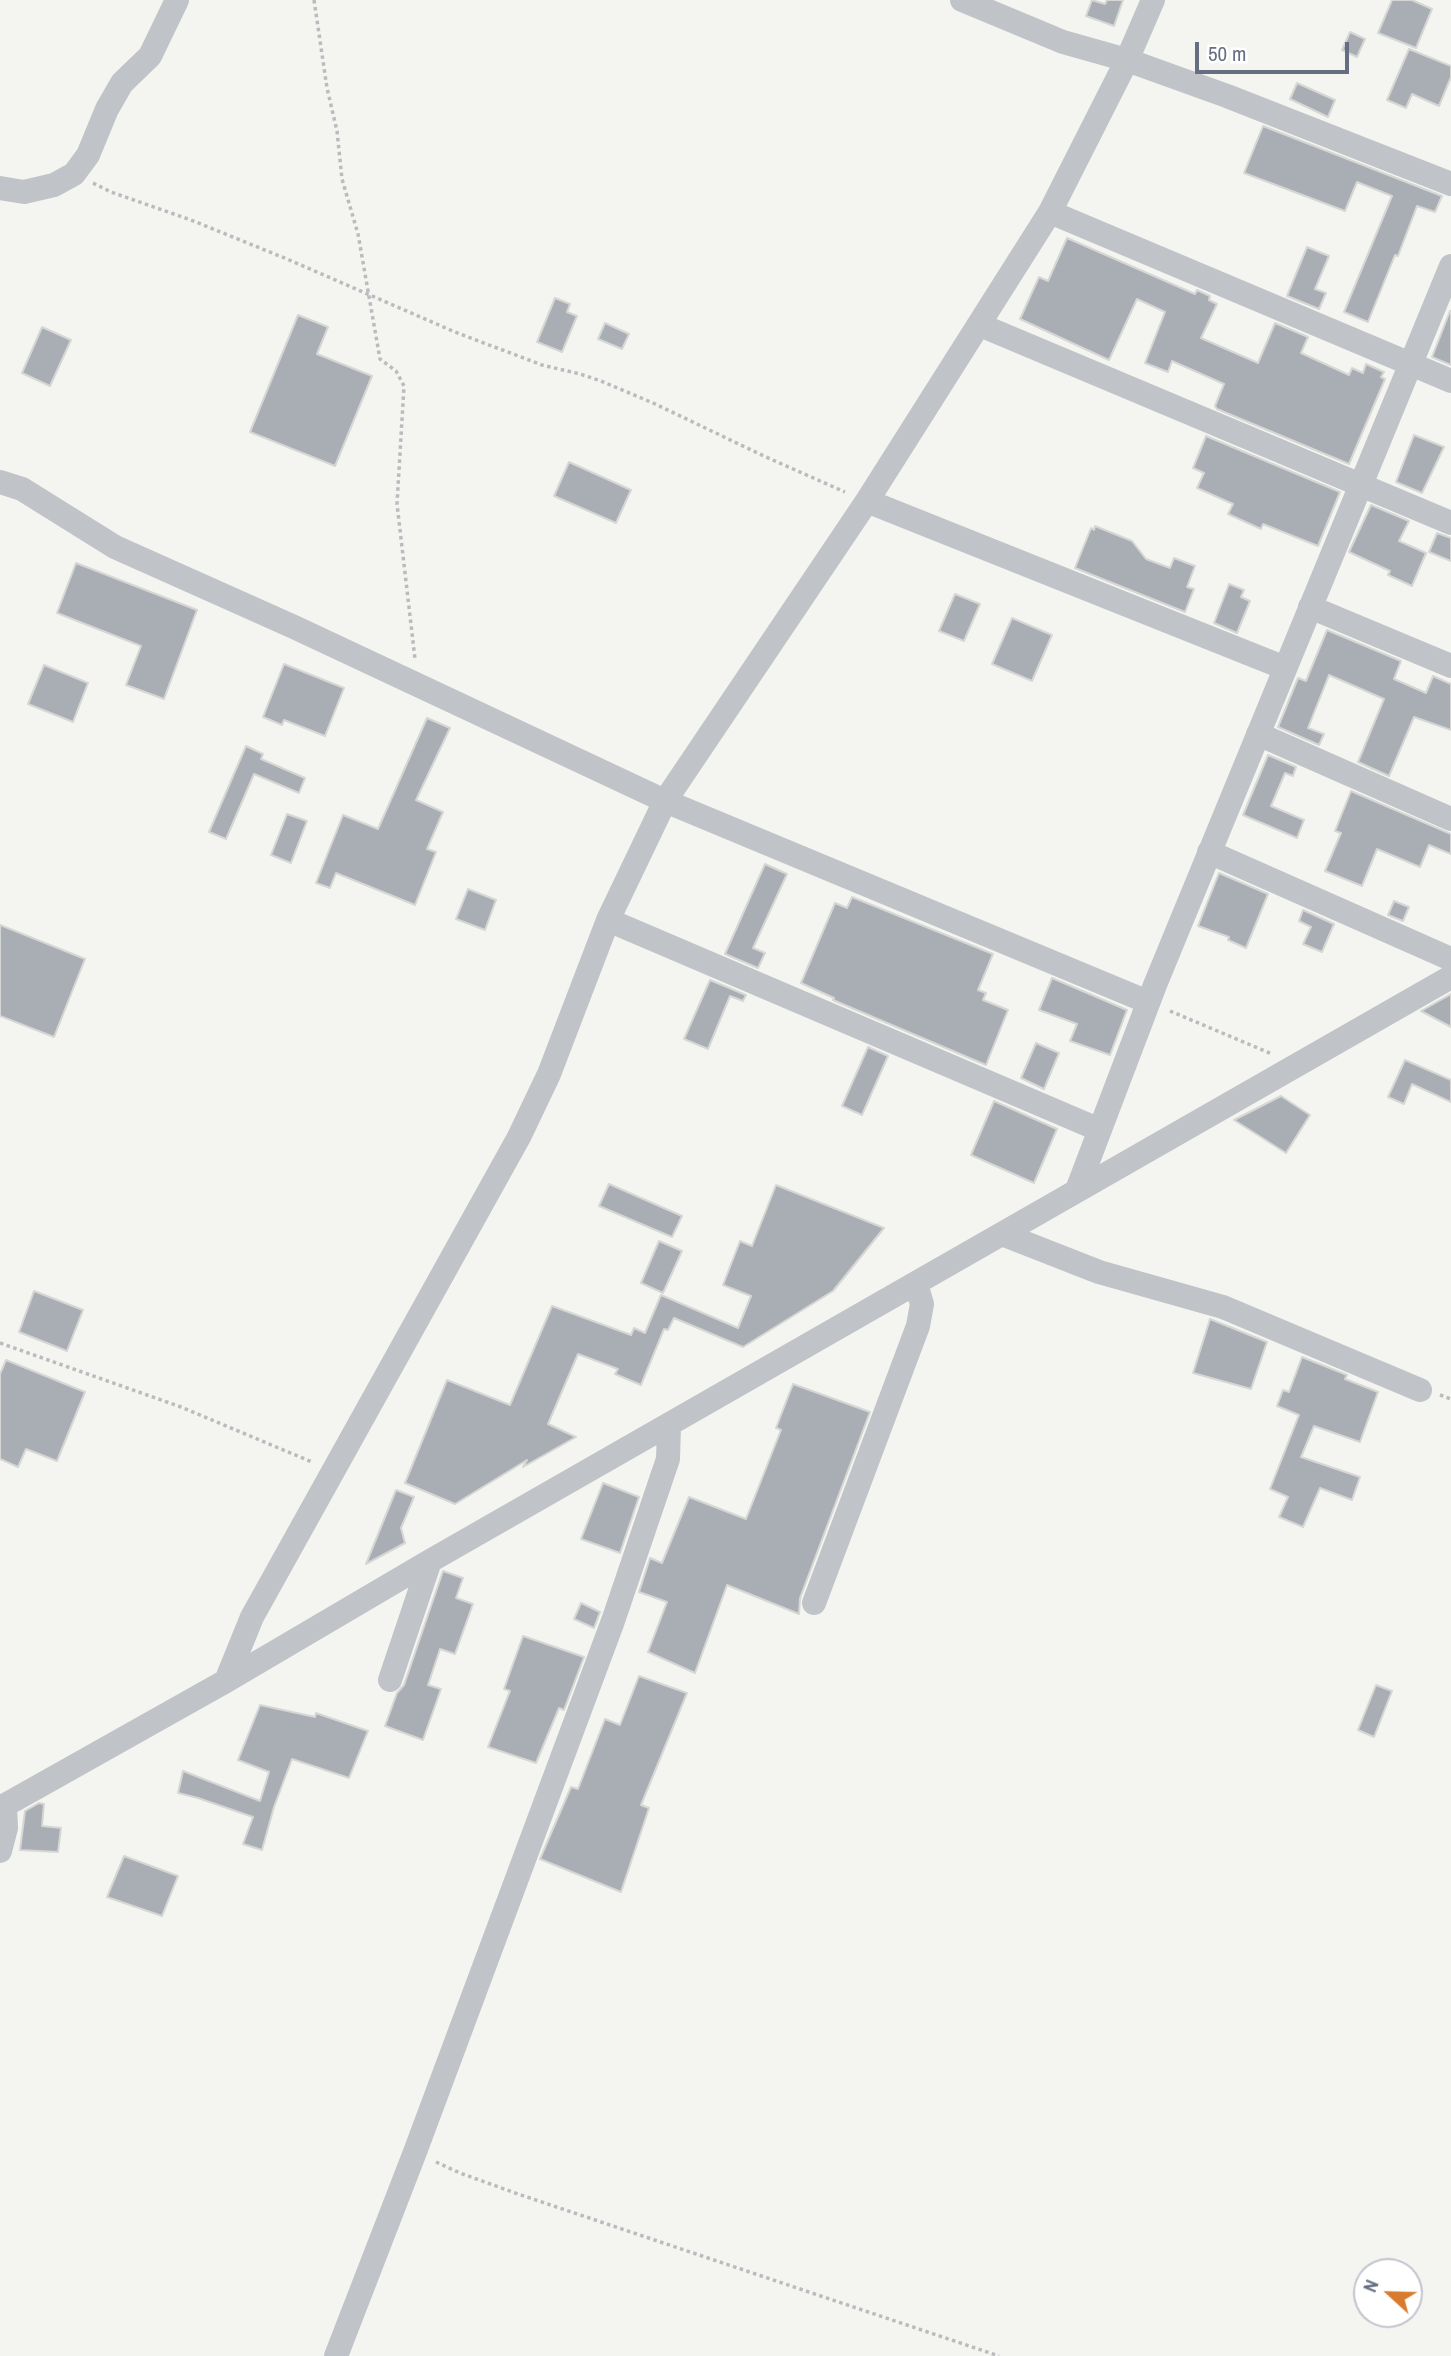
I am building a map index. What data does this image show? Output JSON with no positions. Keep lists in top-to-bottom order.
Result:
{
  "scale_bar": "50 m",
  "north": "left"
}
